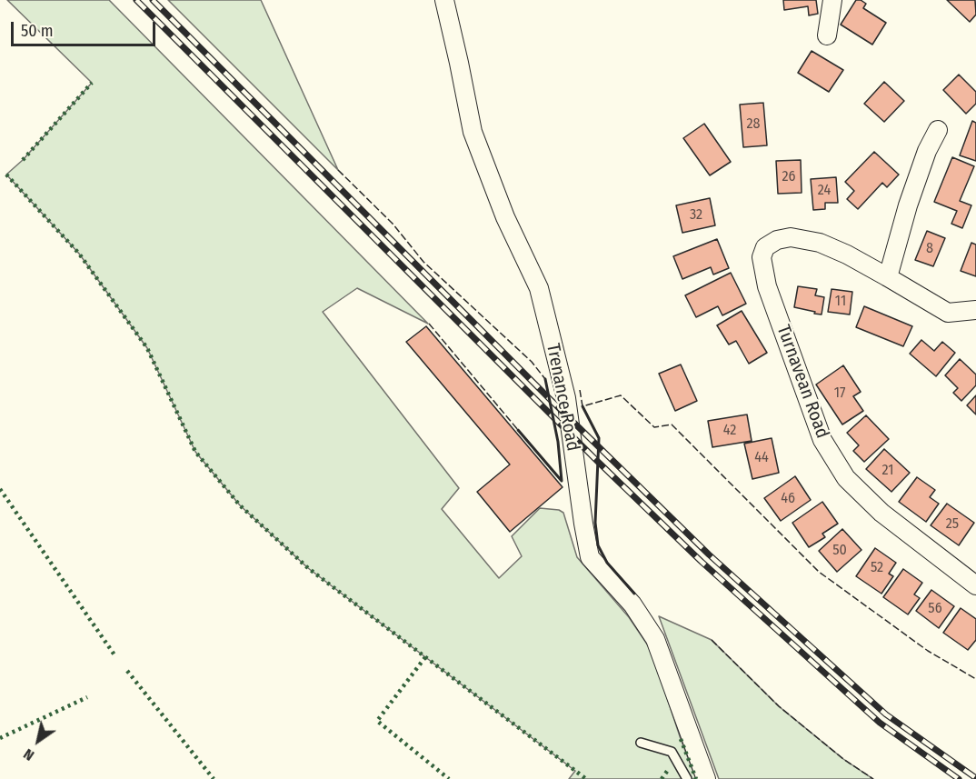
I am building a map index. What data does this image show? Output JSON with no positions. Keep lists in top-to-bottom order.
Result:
{
  "streets": {
    "street": ["Turnavean Road", "Trenance Road"]
  },
  "house_numbers": [
    "28",
    "26",
    "24",
    "32",
    "8",
    "11",
    "17",
    "42",
    "44",
    "21",
    "46",
    "25",
    "50",
    "52",
    "56"
  ],
  "scale_bar": "50 m",
  "north": "bottom left"
}
